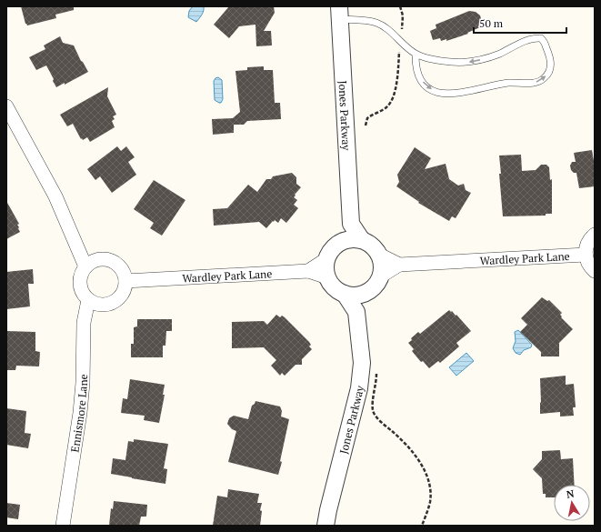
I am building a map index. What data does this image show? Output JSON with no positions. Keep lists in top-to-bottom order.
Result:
{
  "streets": {
    "street": ["Jones Parkway", "Wardley Park Lane", "Ennismore Lane"]
  },
  "crossings": [
    ["Jones Parkway", "Wardley Park Lane"],
    ["Wardley Park Lane", "Ennismore Lane"]
  ],
  "scale_bar": "50 m",
  "north": "top"
}
